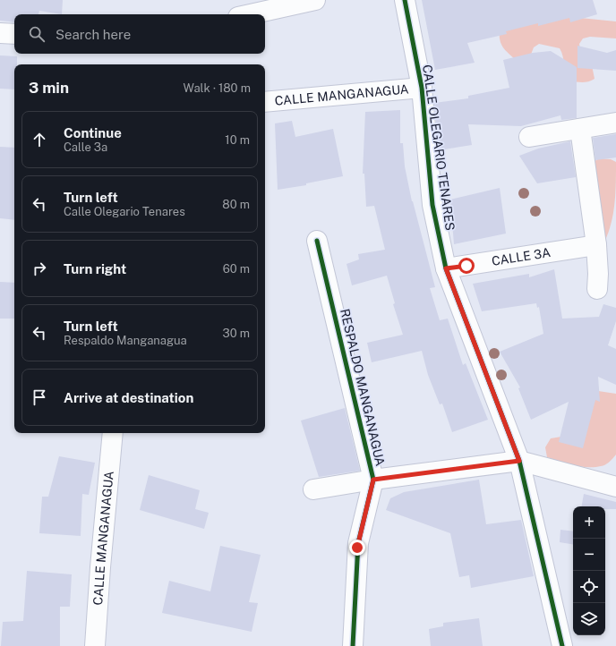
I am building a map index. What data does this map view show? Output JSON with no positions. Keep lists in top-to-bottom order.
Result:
{
  "streets": {
    "street": [
      "CALLE MANGANAGUA",
      "CALLE OLEGARIO TENARES",
      "CALLE 3A",
      "RESPALDO MANGANAGUA"
    ]
  },
  "crossings": [
    ["CALLE MANGANAGUA", "CALLE OLEGARIO TENARES"],
    ["CALLE OLEGARIO TENARES", "CALLE 3A"]
  ],
  "page": {
    "search": "Search here",
    "heading": ["3 min", "Walk · 180 m"],
    "list": [
      ["Continue", "Calle 3a", "10 m"],
      ["Turn left", "Calle Olegario Tenares", "80 m"],
      ["Turn right", "60 m"],
      ["Turn left", "Respaldo Manganagua", "30 m"],
      "Arrive at destination"
    ],
    "map_buttons": ["+", "−"]
  }
}
